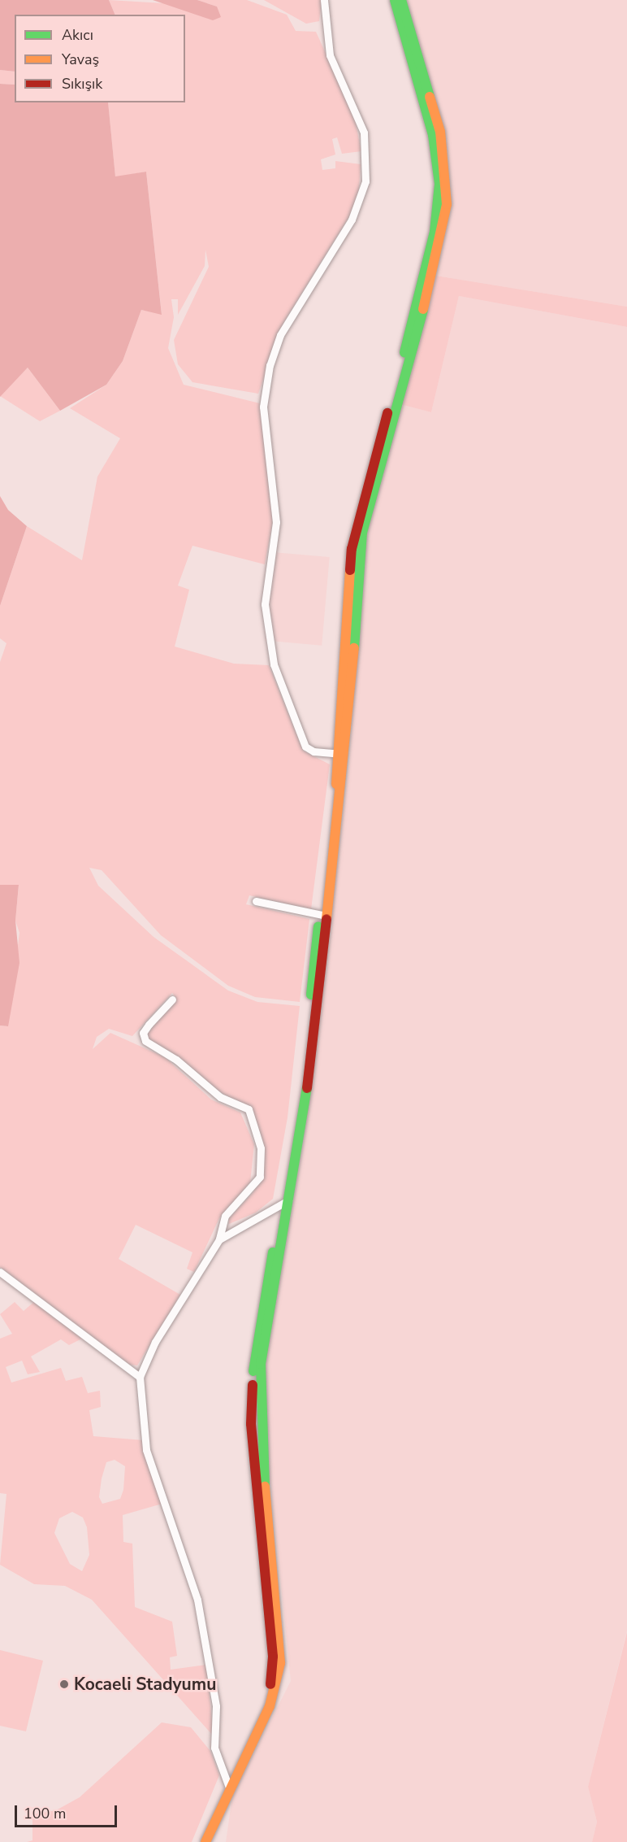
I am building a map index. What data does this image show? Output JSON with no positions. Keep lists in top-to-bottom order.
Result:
{
  "places": ["Kocaeli Stadyumu"],
  "legend": ["Akıcı", "Yavaş", "Sıkışık"],
  "scale_bar": "100 m"
}
